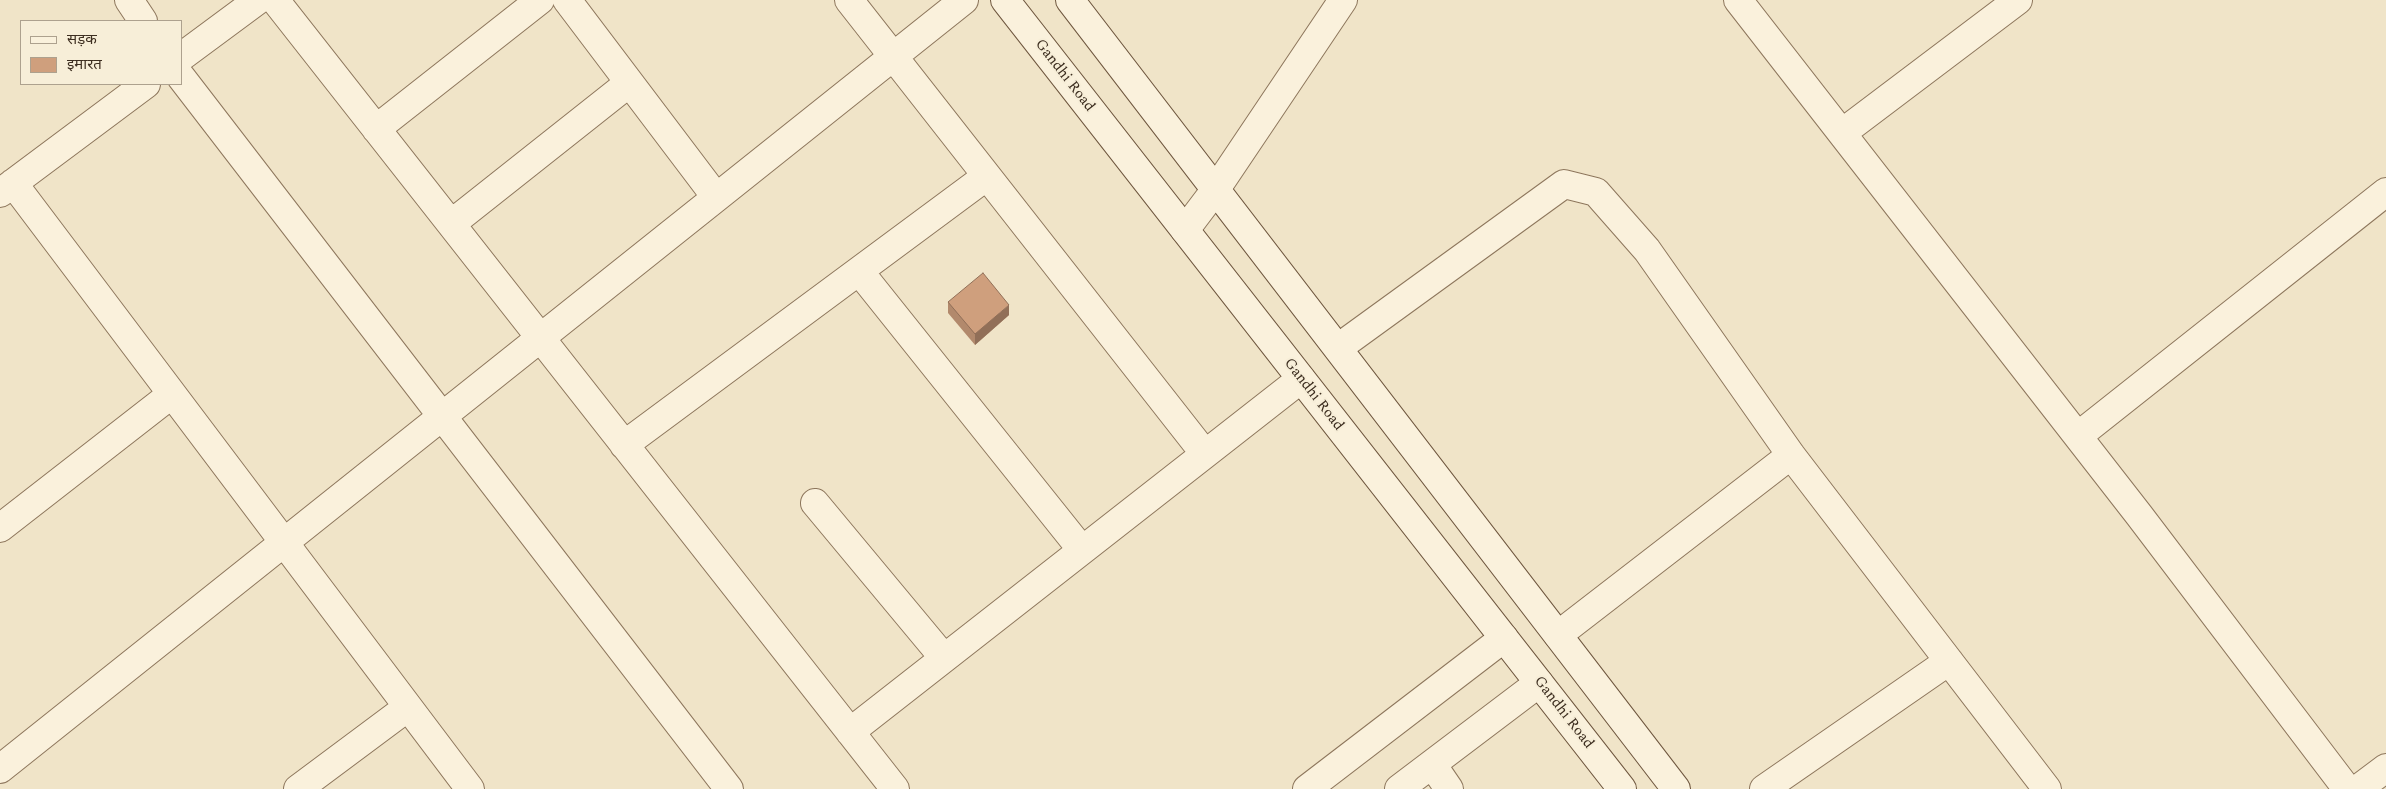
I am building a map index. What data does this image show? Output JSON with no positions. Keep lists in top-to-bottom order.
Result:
{
  "streets": {
    "street": ["Gandhi Road"]
  },
  "legend": ["सड़क", "इमारत"]
}
